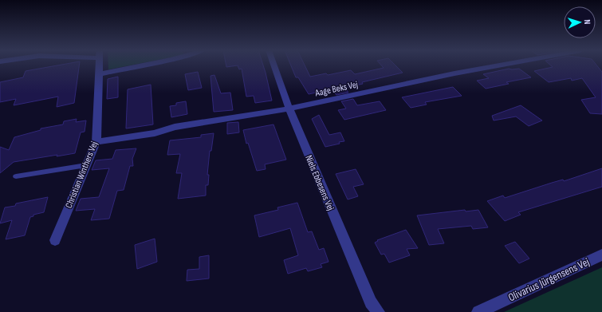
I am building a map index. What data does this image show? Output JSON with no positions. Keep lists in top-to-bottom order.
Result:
{
  "streets": {
    "street": [
      "Aage Beks Vej",
      "Christian Winthers Vej",
      "Niels Ebbesens Vej",
      "Olivarius Jürgensens Vej"
    ]
  },
  "crossings": [
    ["Aage Beks Vej", "Christian Winthers Vej"],
    ["Aage Beks Vej", "Niels Ebbesens Vej"]
  ],
  "north": "right"
}
